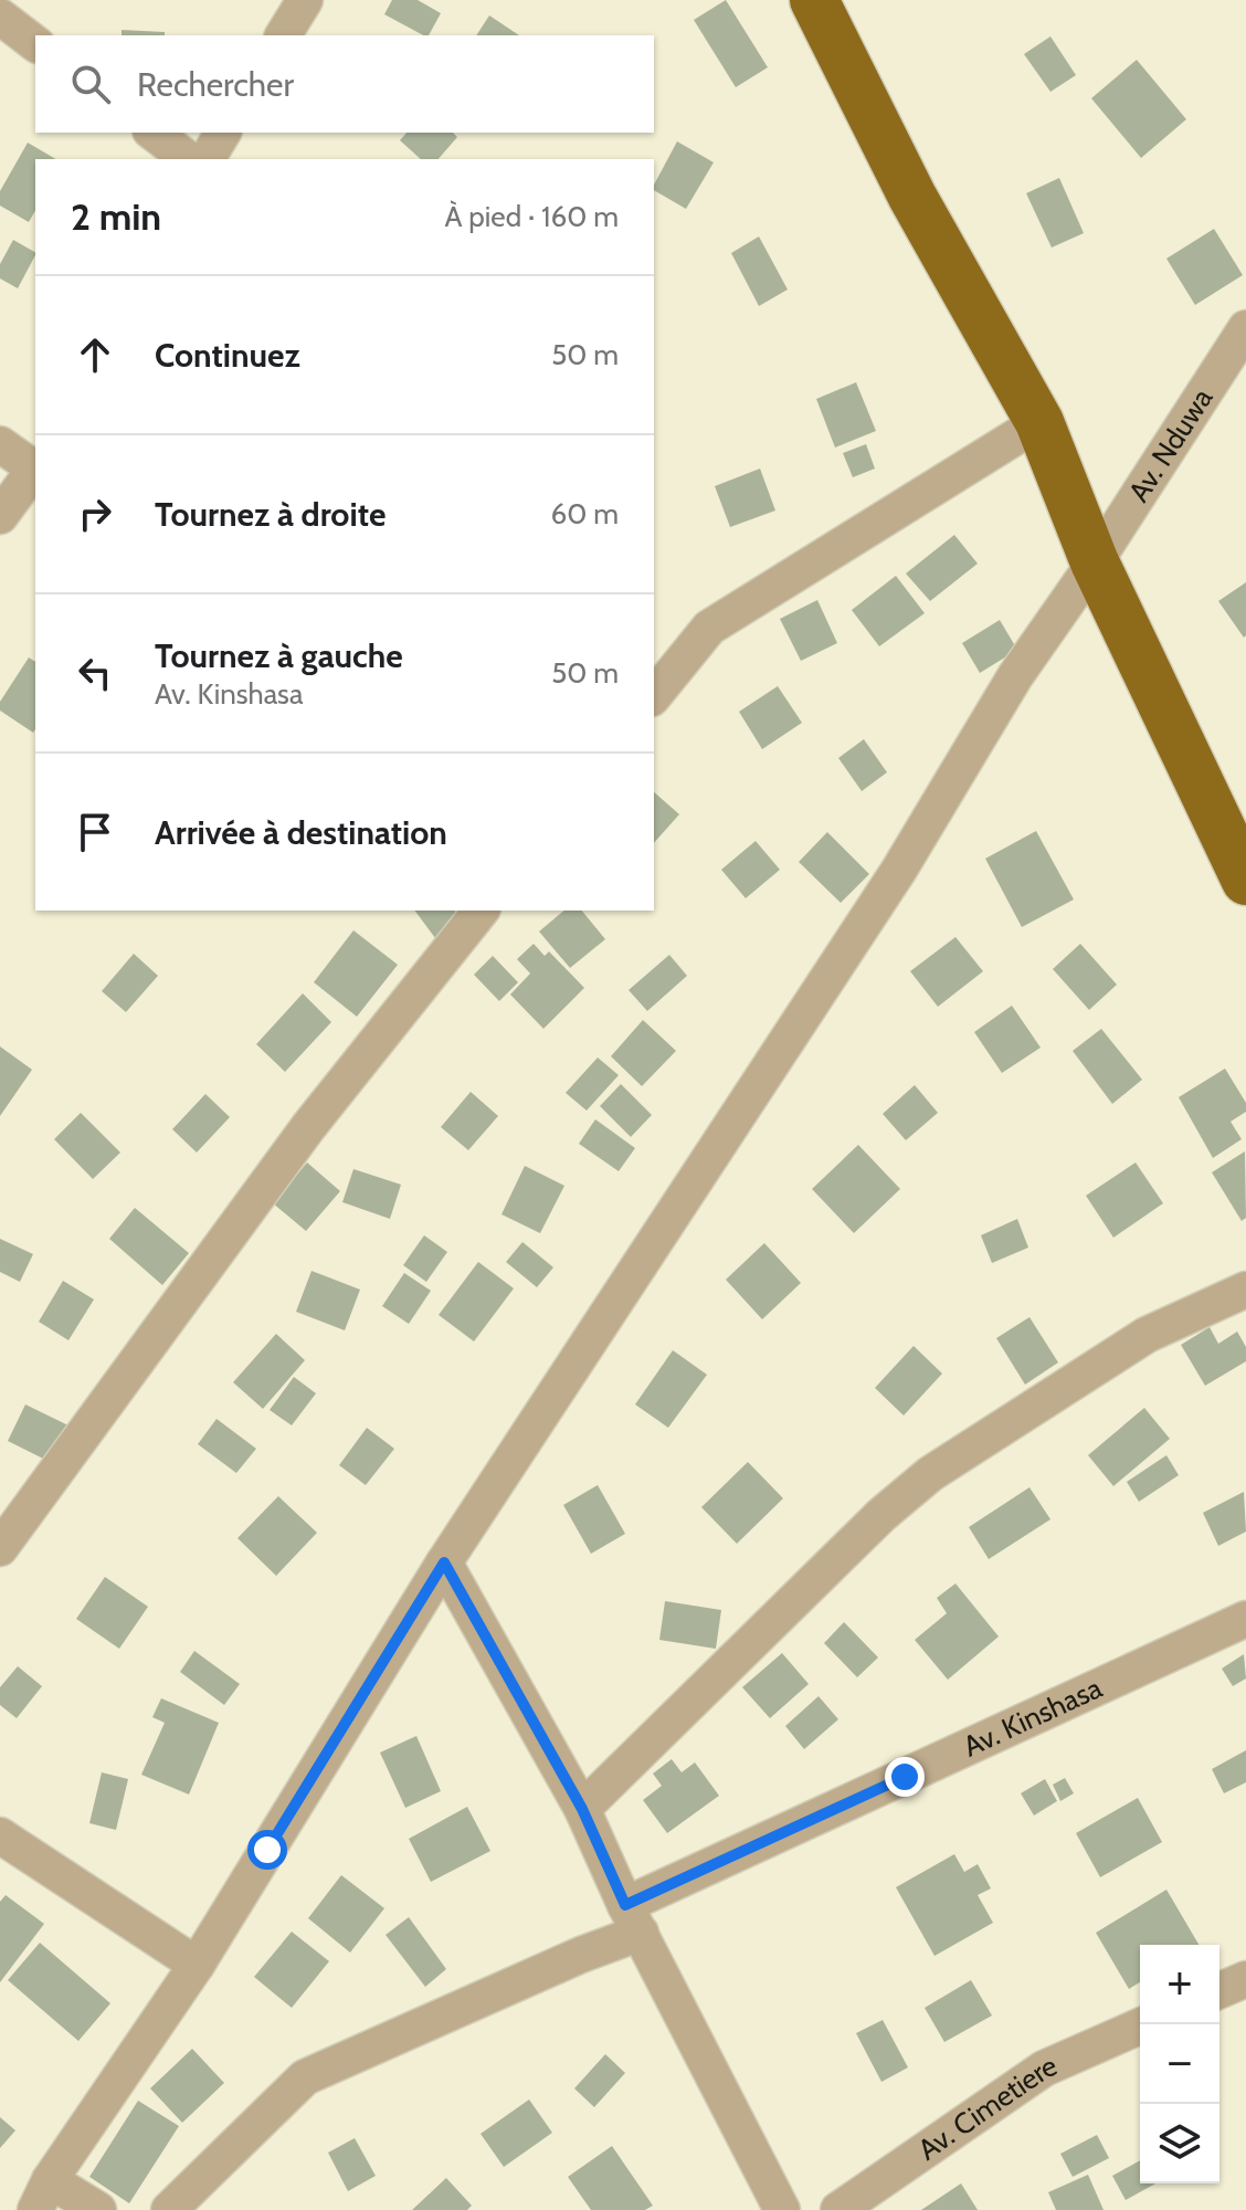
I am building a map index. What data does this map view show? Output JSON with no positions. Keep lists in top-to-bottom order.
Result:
{
  "streets": {
    "street": ["Av. Nduwa", "Av. Kinshasa", "Av. Cimetiere"]
  },
  "page": {
    "search": "Rechercher",
    "heading": ["2 min", "À pied · 160 m"],
    "list": [
      ["Continuez", "50 m"],
      ["Tournez à droite", "60 m"],
      ["Tournez à gauche", "Av. Kinshasa", "50 m"],
      "Arrivée à destination"
    ],
    "map_buttons": ["+", "−"]
  }
}
